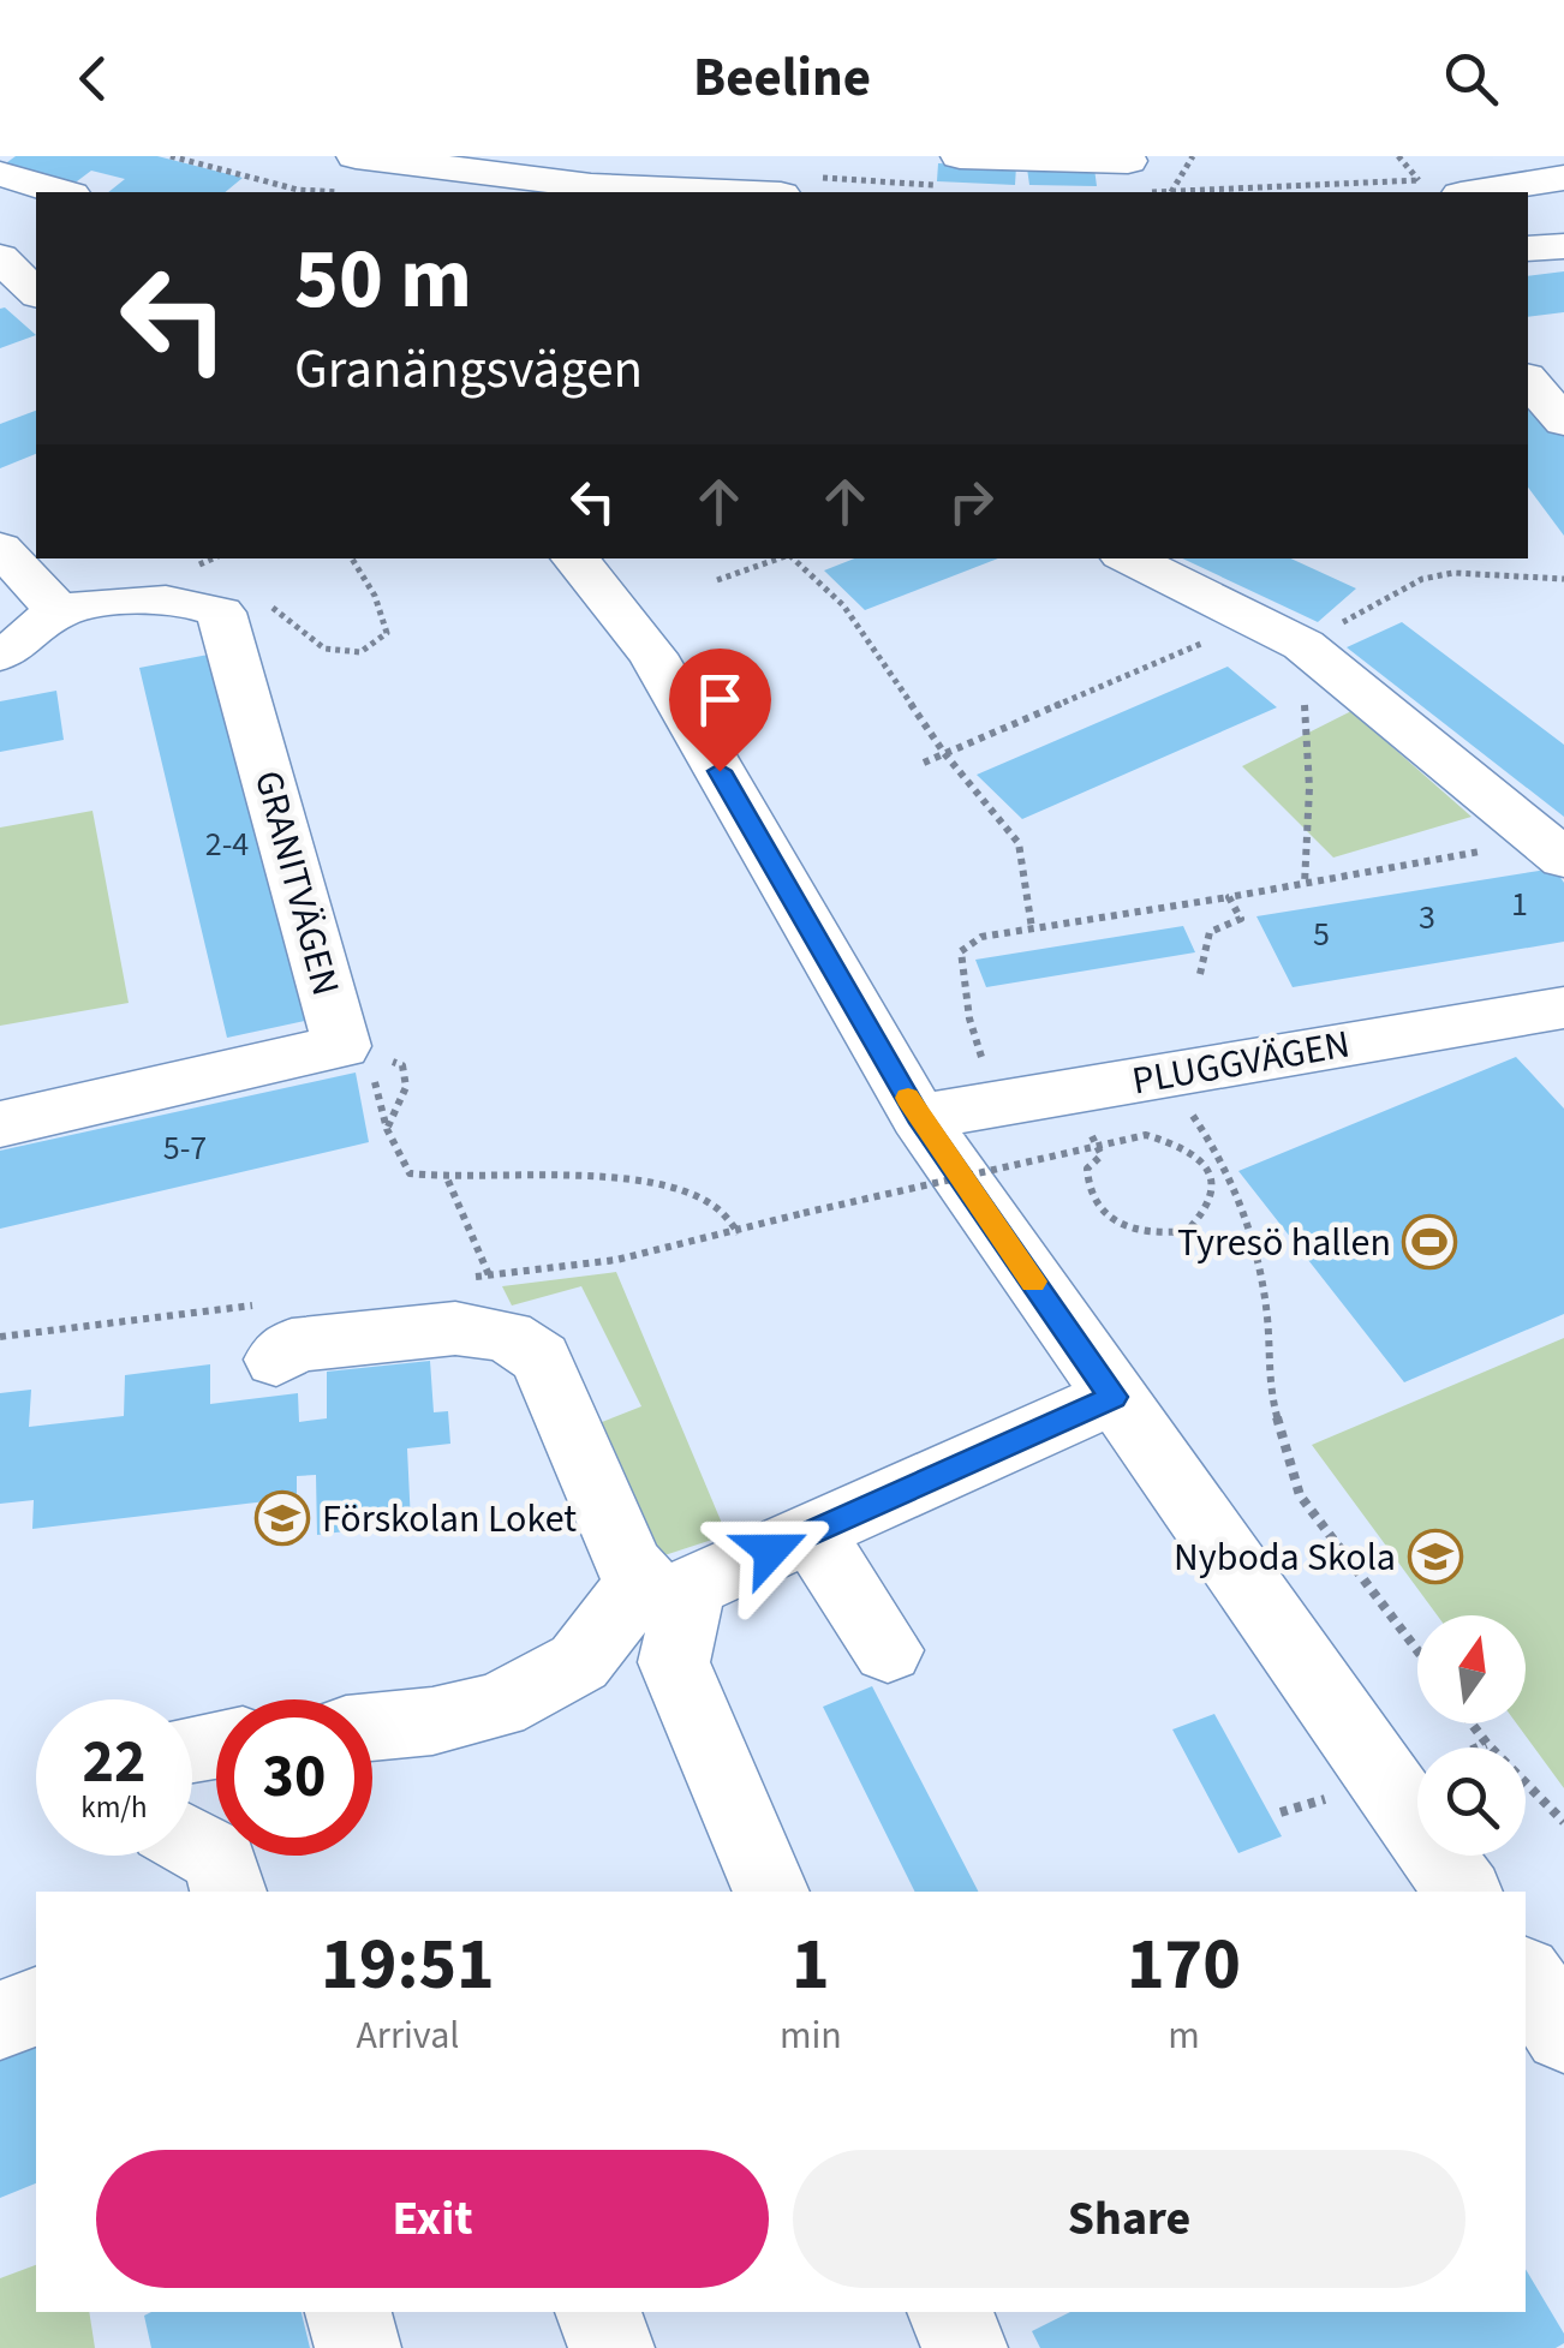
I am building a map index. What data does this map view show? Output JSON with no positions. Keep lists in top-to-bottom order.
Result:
{
  "streets": {
    "street": ["GRANITVÄGEN", "PLUGGVÄGEN"]
  },
  "places": {
    "sports": ["Tyresö hallen"],
    "school or university": ["Förskolan Loket", "Nyboda Skola"]
  },
  "house_numbers": [
    "2-4",
    "1",
    "3",
    "5",
    "5-7"
  ],
  "north": "top",
  "page": {
    "header": "Beeline",
    "turn": ["50 m", "Granängsvägen"],
    "speed": "22 km/h",
    "limit": "30",
    "eta": [
      "19:51",
      "Arrival",
      "1",
      "min",
      "170",
      "m"
    ],
    "buttons": ["Exit", "Share"]
  }
}
